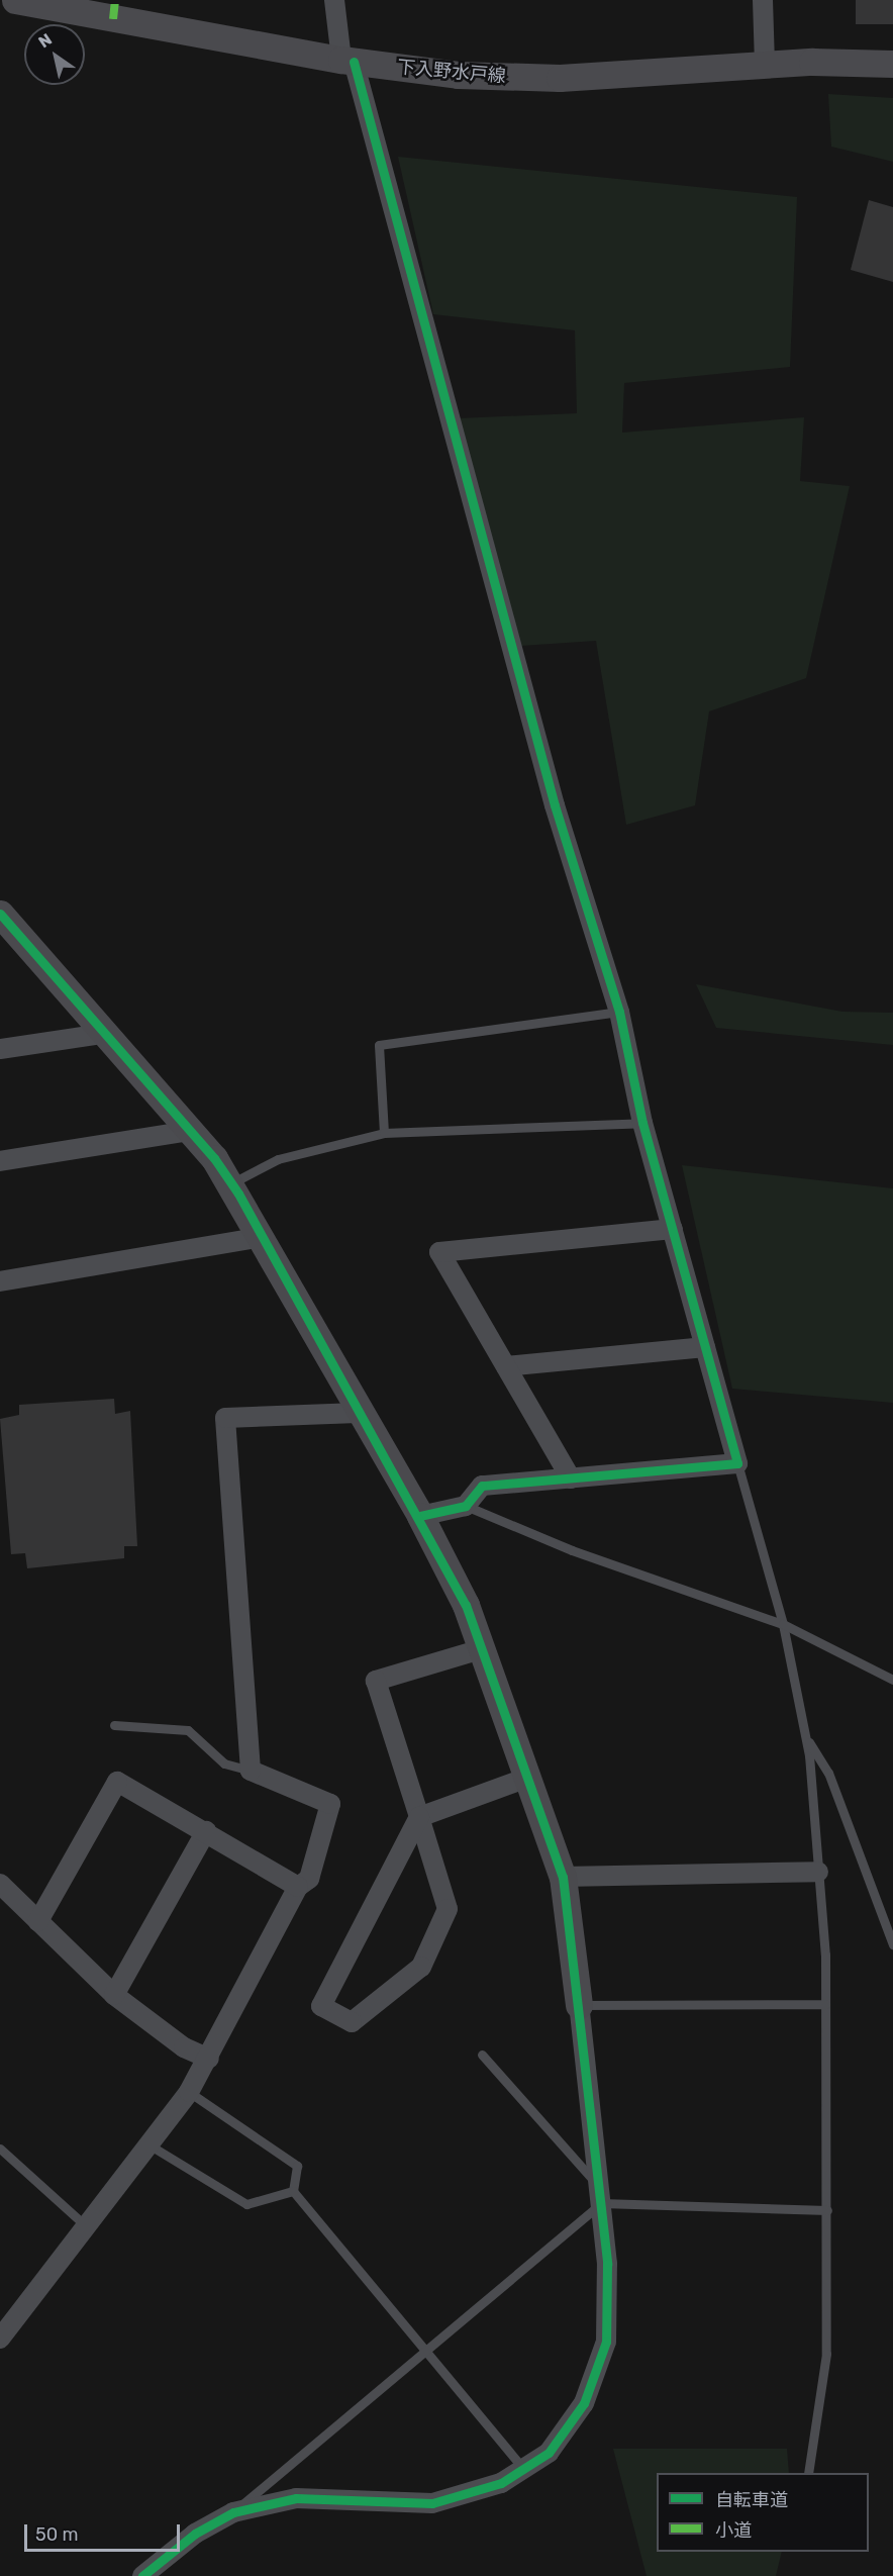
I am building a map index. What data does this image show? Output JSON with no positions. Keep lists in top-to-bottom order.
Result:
{
  "streets": {
    "street": ["下入野水戸線"]
  },
  "legend": ["自転車道", "小道"],
  "scale_bar": "50 m",
  "north": "top left"
}
